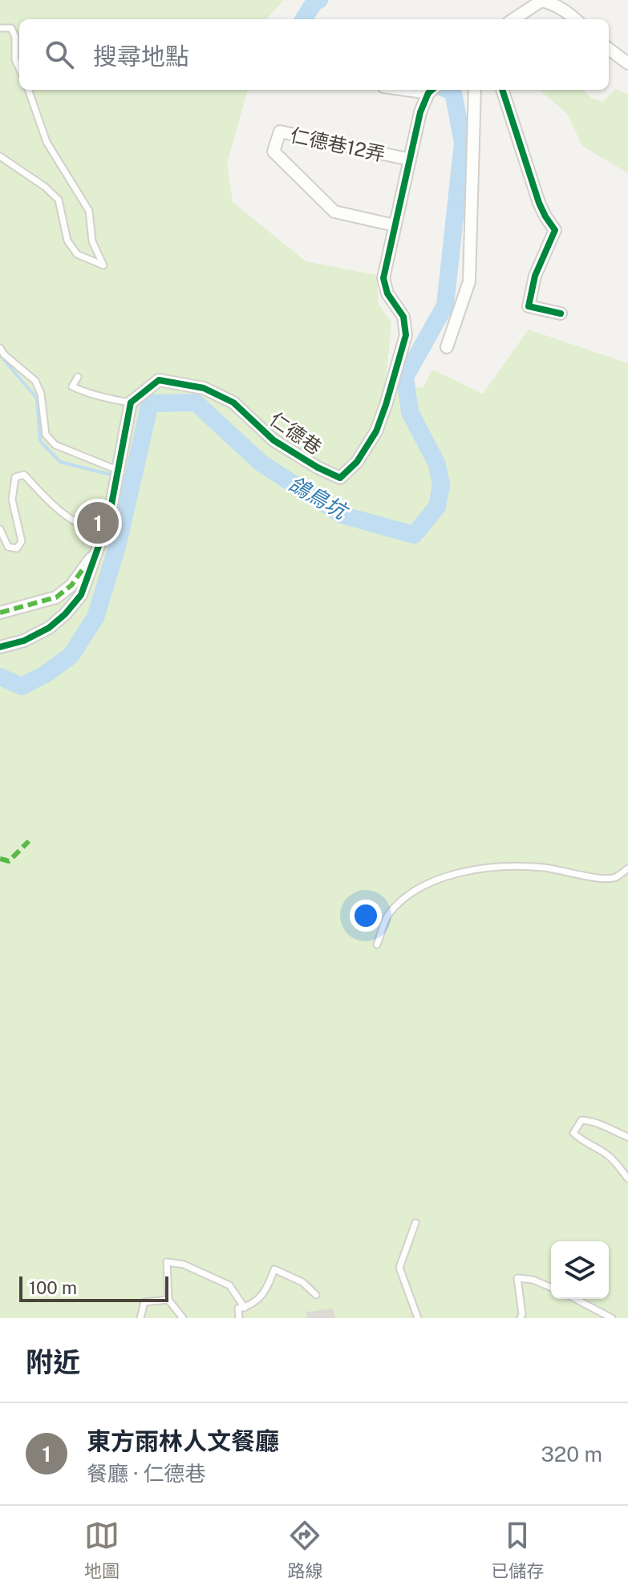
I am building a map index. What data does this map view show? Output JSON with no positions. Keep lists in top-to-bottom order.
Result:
{
  "streets": {
    "street": ["仁德巷12弄", "仁德巷"]
  },
  "crossings": [
    ["仁德巷12弄", "仁德巷"]
  ],
  "water": ["鴿鳥坑"],
  "scale_bar": "100 m",
  "page": {
    "search": "搜尋地點",
    "pins": "1",
    "scale": "100 m",
    "heading": "附近",
    "list": [
      {
        "mark": "1",
        "name": "東方雨林人文餐廳",
        "note": "餐廳 · 仁德巷",
        "value": "320 m"
      }
    ],
    "nav": ["地圖", "路線", "已儲存"]
  }
}
